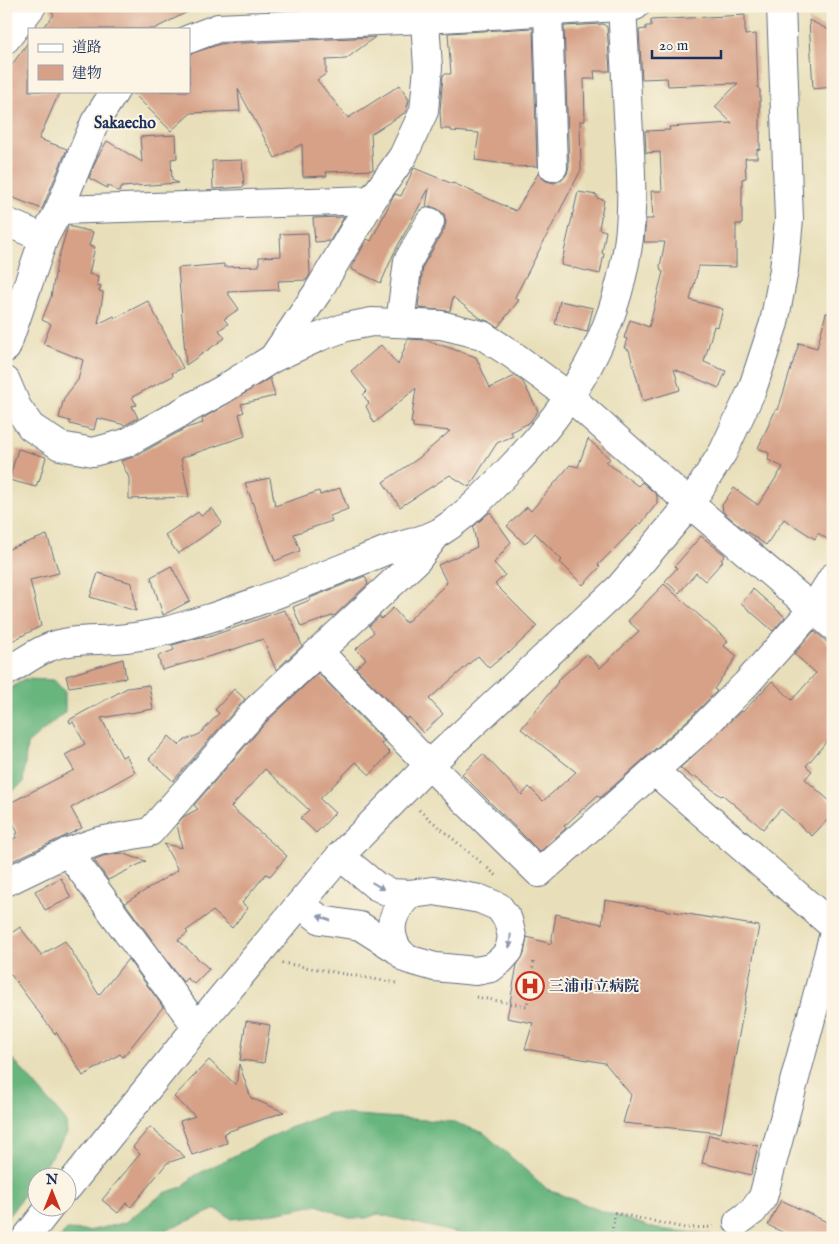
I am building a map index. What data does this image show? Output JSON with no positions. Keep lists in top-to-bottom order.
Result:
{
  "districts": ["Sakaecho"],
  "places": {
    "hospital": ["三浦市立病院"]
  },
  "legend": ["道路", "建物"],
  "scale_bar": "20 m",
  "north": "top"
}
